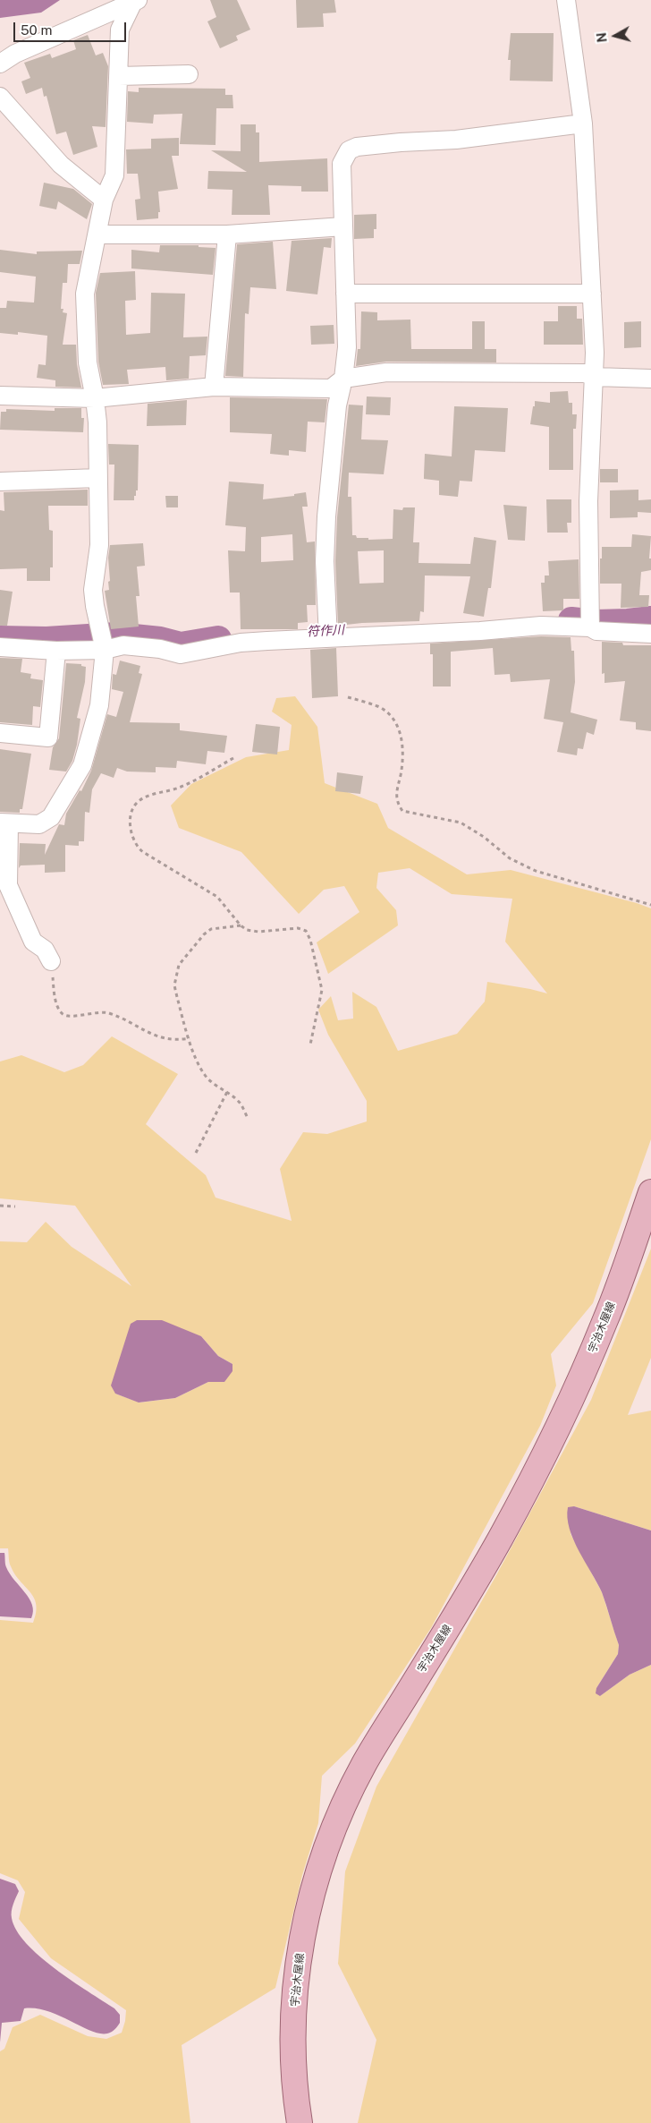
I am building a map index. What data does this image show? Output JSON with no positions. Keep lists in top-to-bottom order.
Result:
{
  "streets": {
    "main road": ["宇治木屋線"]
  },
  "water": ["符作川"],
  "scale_bar": "50 m",
  "north": "left"
}
